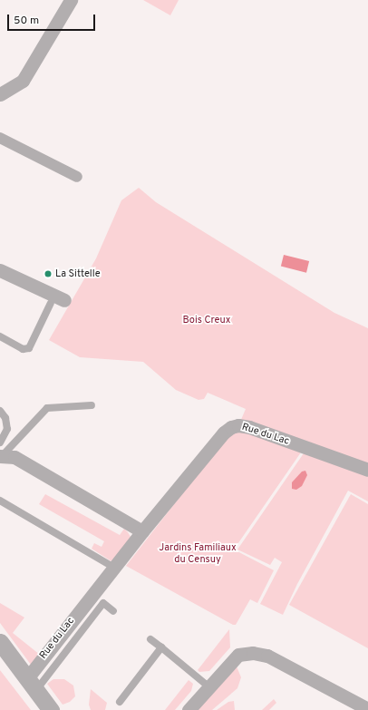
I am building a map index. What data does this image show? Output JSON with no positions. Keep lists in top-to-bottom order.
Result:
{
  "streets": {
    "street": ["Rue du Lac"]
  },
  "parks": ["Bois Creux", "Jardins Familiaux du Censuy"],
  "places": ["La Sittelle"],
  "scale_bar": "50 m"
}
